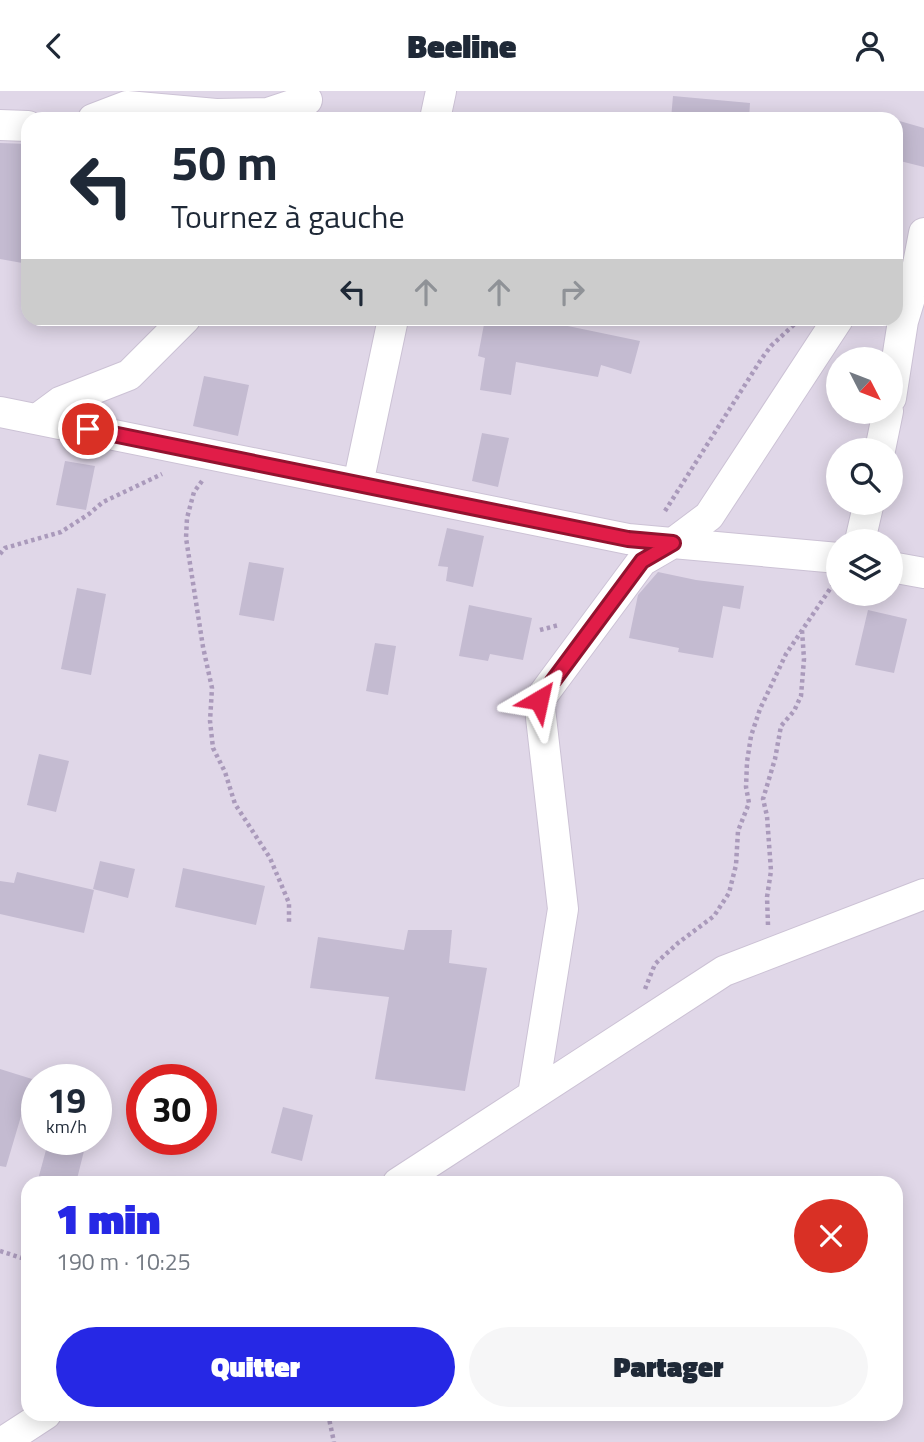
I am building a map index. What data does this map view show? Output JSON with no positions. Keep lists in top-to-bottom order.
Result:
{
  "north": "bottom right",
  "page": {
    "header": "Beeline",
    "turn": ["50 m", "Tournez à gauche"],
    "speed": "19 km/h",
    "limit": "30",
    "heading": ["1 min", "190 m · 10:25"],
    "buttons": ["Quitter", "Partager"]
  }
}
